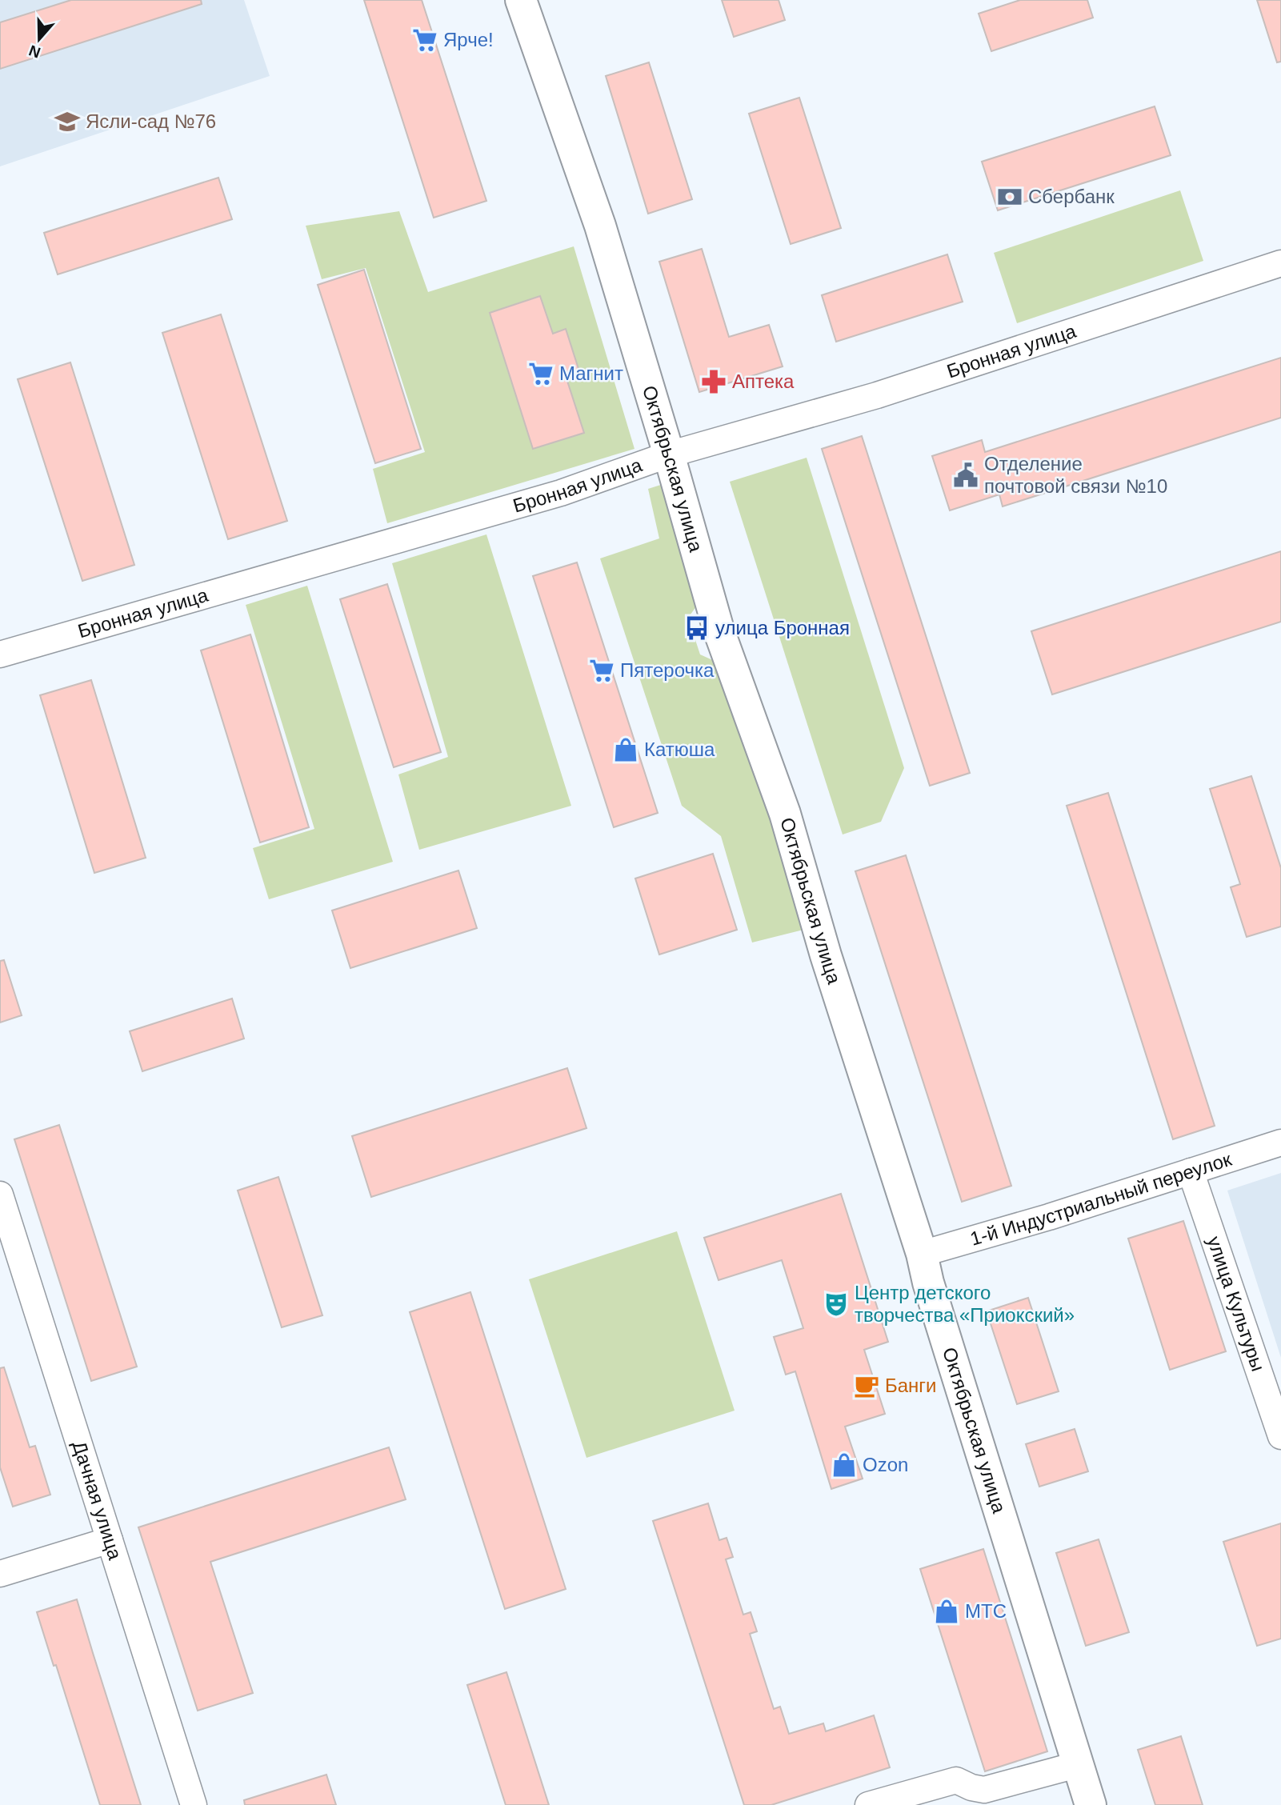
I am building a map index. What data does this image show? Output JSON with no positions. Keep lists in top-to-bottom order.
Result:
{
  "streets": {
    "main road": ["Октябрьская улица"],
    "street": [
      "Бронная улица",
      "1-й Индустриальный переулок",
      "улица Культуры",
      "Дачная улица"
    ]
  },
  "crossings": [
    ["Бронная улица", "Октябрьская улица"],
    ["Октябрьская улица", "1-й Индустриальный переулок"],
    ["1-й Индустриальный переулок", "улица Культуры"]
  ],
  "places": {
    "supermarket": ["Ярче!", "Магнит", "Пятерочка"],
    "school or university": ["Ясли-сад №76"],
    "bank": ["Сбербанк"],
    "pharmacy": ["Аптека"],
    "public building": ["Отделение почтовой связи №10"],
    "bus stop": ["улица Бронная"],
    "shop": ["Катюша", "Ozon", "МТС"],
    "theatre": ["Центр детского творчества «Приокский»"],
    "cafe": ["Банги"]
  },
  "north": "bottom"
}
